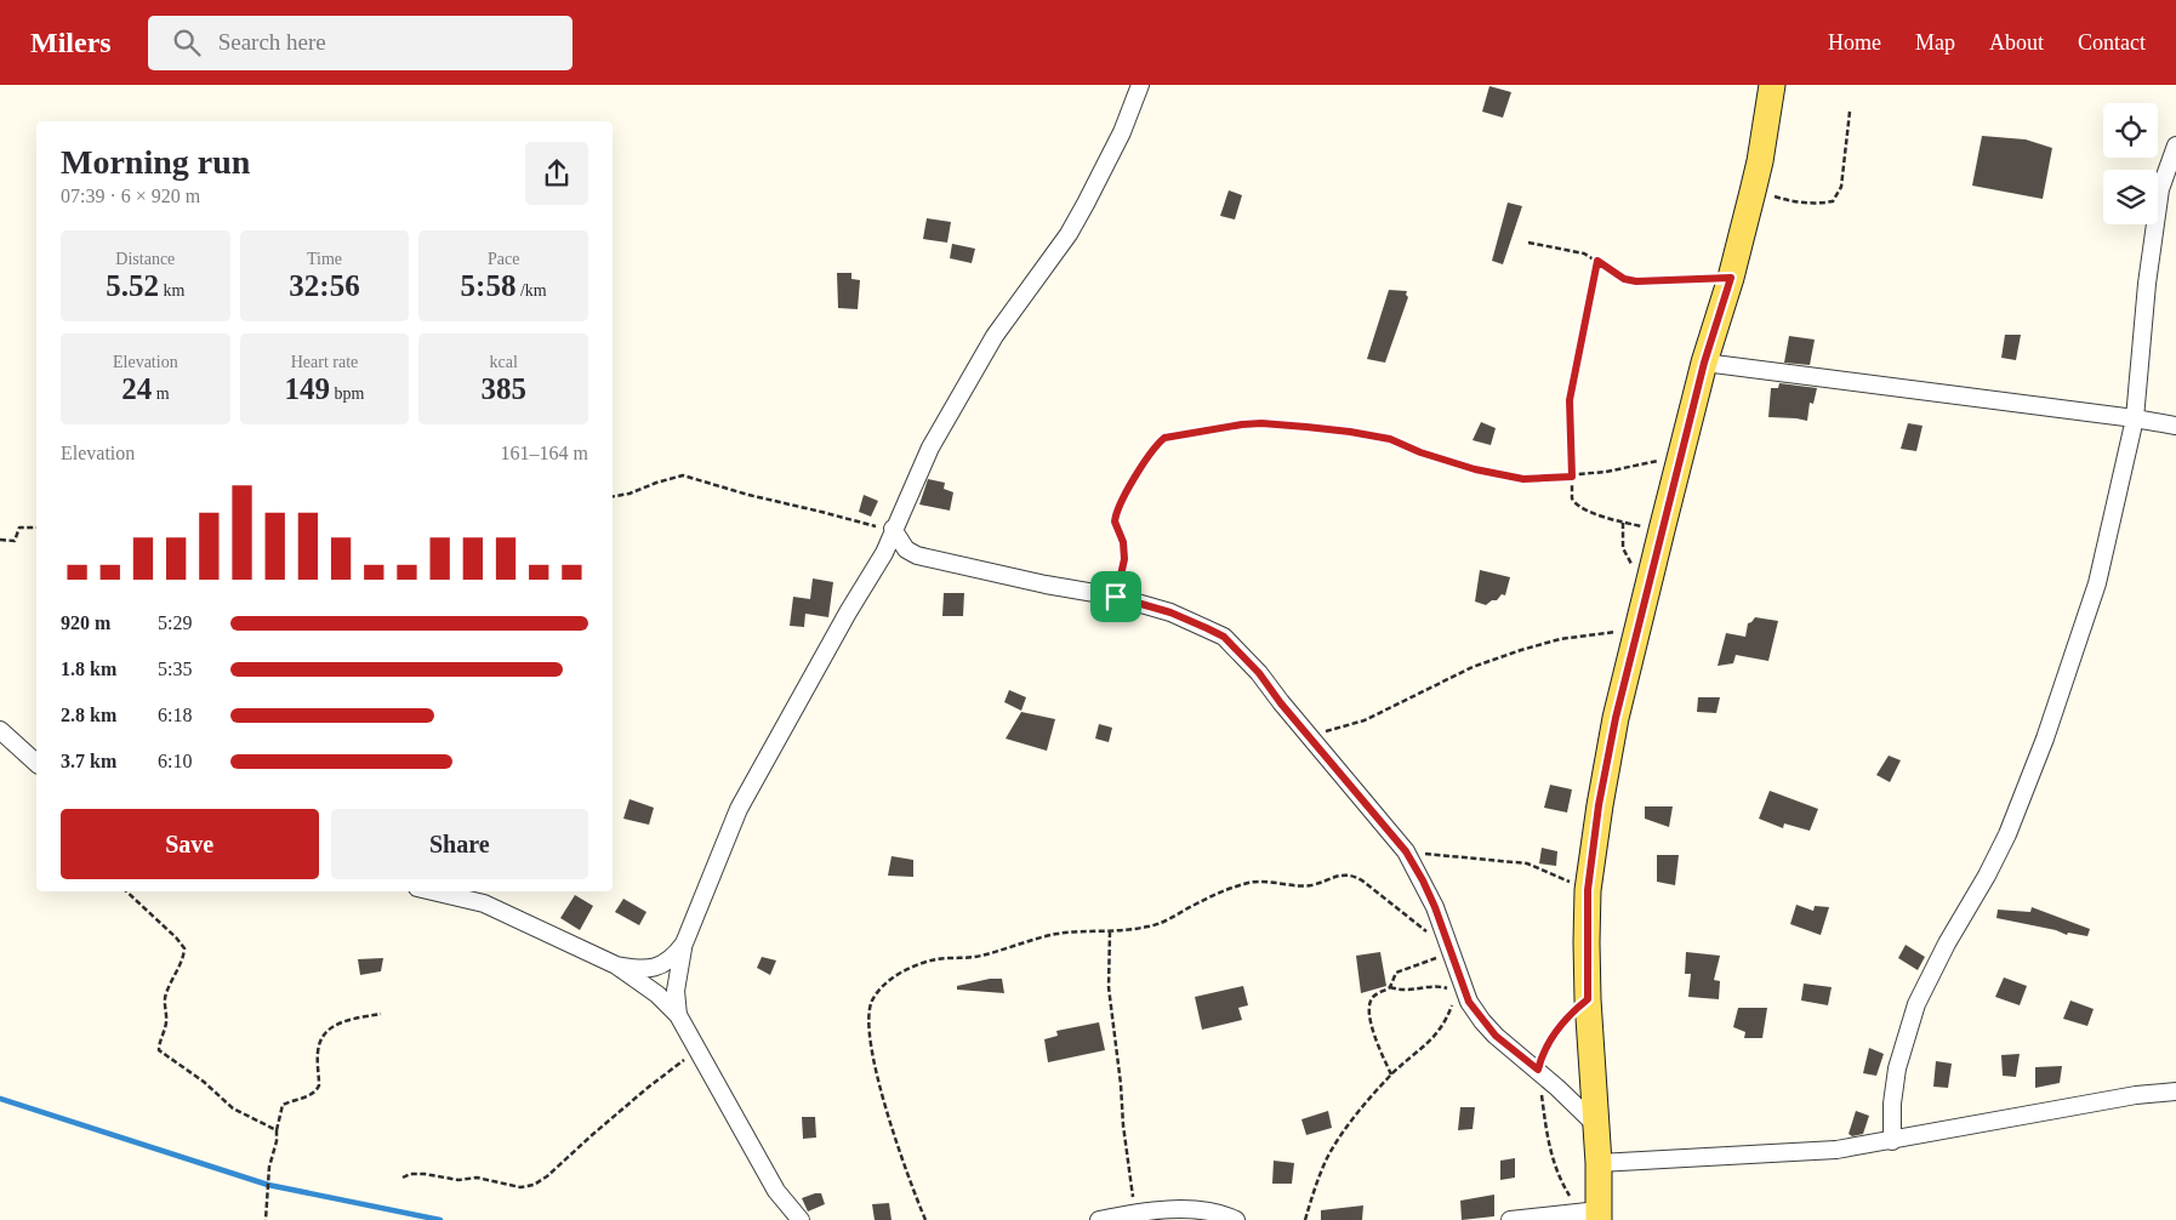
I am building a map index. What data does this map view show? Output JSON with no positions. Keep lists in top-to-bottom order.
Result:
{
  "page": {
    "header": "Milers",
    "search": "Search here",
    "nav": [
      "Home",
      "Map",
      "About",
      "Contact"
    ],
    "heading": ["Morning run", "07:39 · 6 × 920 m"],
    "stats": [
      ["Distance", "5.52 km"],
      ["Time", "32:56"],
      ["Pace", "5:58 /km"],
      ["Elevation", "24 m"],
      ["Heart rate", "149 bpm"],
      ["kcal", "385"]
    ],
    "chart": ["Elevation", "161–164 m"],
    "list": [
      {
        "name": "920 m",
        "note": "5:29"
      },
      {
        "name": "1.8 km",
        "note": "5:35"
      },
      {
        "name": "2.8 km",
        "note": "6:18"
      },
      {
        "name": "3.7 km",
        "note": "6:10"
      }
    ],
    "buttons": ["Save", "Share"]
  }
}
